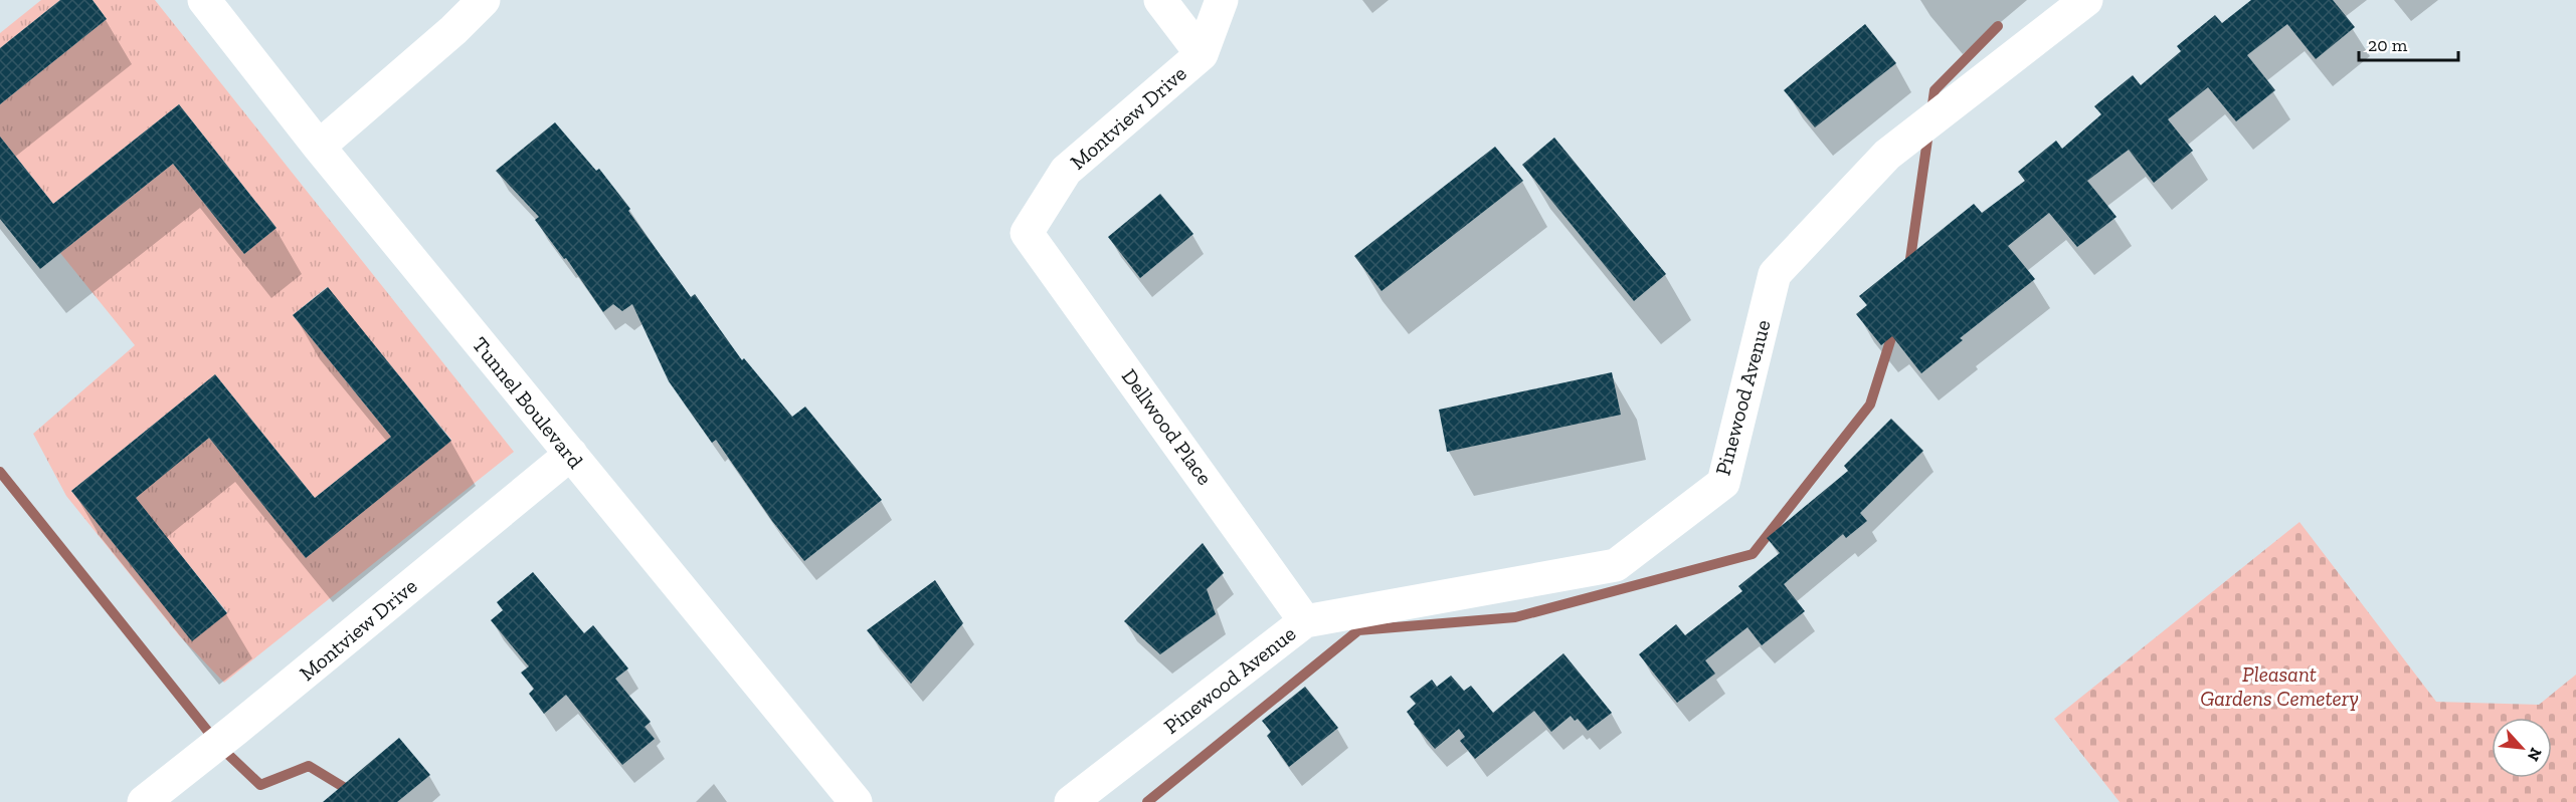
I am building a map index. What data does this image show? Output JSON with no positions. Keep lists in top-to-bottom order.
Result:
{
  "streets": {
    "street": [
      "Montview Drive",
      "Pinewood Avenue",
      "Tunnel Boulevard",
      "Dellwood Place"
    ]
  },
  "crossings": [
    ["Montview Drive", "Tunnel Boulevard"],
    ["Montview Drive", "Dellwood Place"],
    ["Pinewood Avenue", "Dellwood Place"]
  ],
  "parks": ["Pleasant Gardens Cemetery"],
  "scale_bar": "20 m",
  "north": "bottom right"
}
